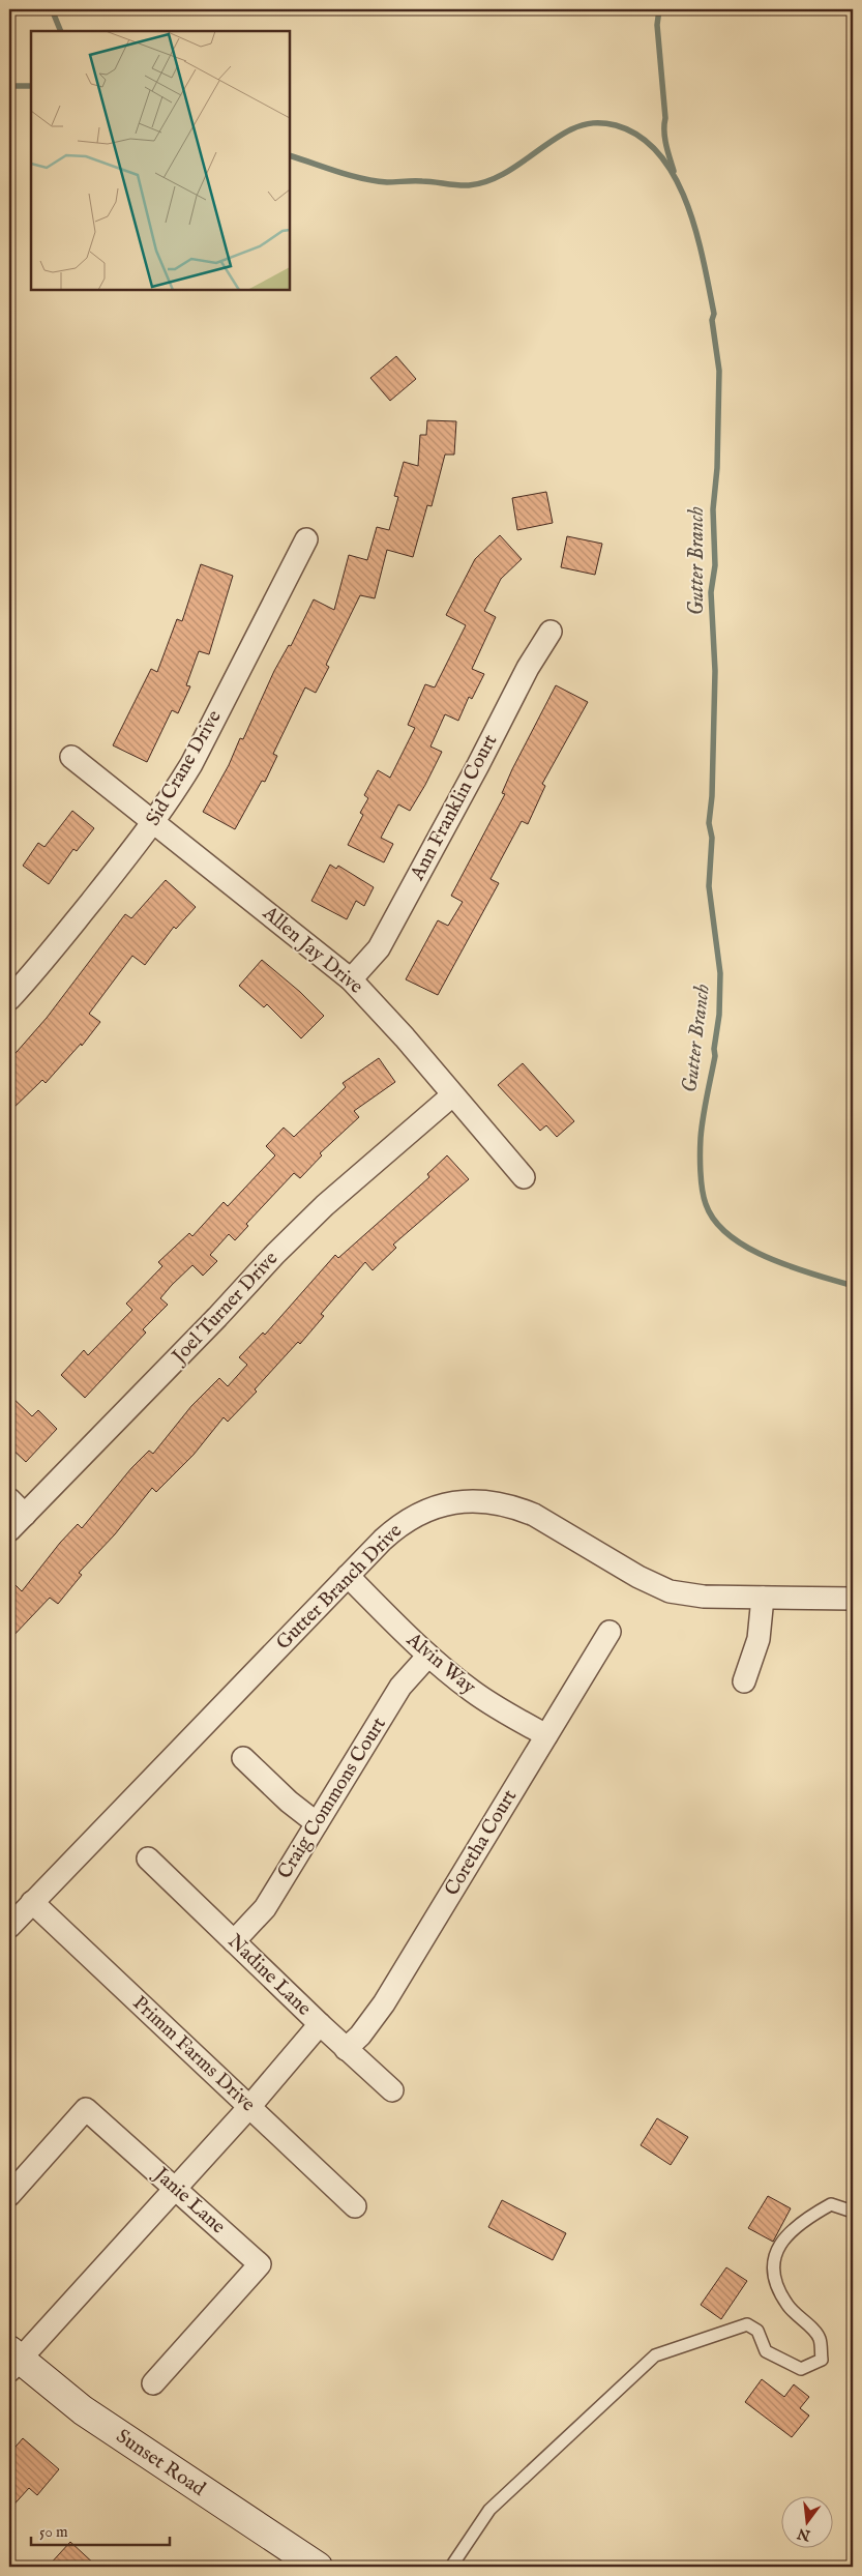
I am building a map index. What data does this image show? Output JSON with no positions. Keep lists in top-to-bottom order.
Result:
{
  "streets": {
    "main road": ["Sunset Road"],
    "street": [
      "Sid Crane Drive",
      "Ann Franklin Court",
      "Allen Jay Drive",
      "Joel Turner Drive",
      "Gutter Branch Drive",
      "Alvin Way",
      "Craig Commons Court",
      "Coretha Court",
      "Nadine Lane",
      "Primm Farms Drive",
      "Janie Lane"
    ]
  },
  "crossings": [
    ["Sid Crane Drive", "Allen Jay Drive"],
    ["Ann Franklin Court", "Allen Jay Drive"],
    ["Allen Jay Drive", "Joel Turner Drive"],
    ["Gutter Branch Drive", "Alvin Way"],
    ["Gutter Branch Drive", "Primm Farms Drive"],
    ["Alvin Way", "Craig Commons Court"],
    ["Alvin Way", "Coretha Court"],
    ["Craig Commons Court", "Nadine Lane"],
    ["Coretha Court", "Nadine Lane"]
  ],
  "water": ["Gutter Branch"],
  "scale_bar": "50 m",
  "north": "bottom"
}
